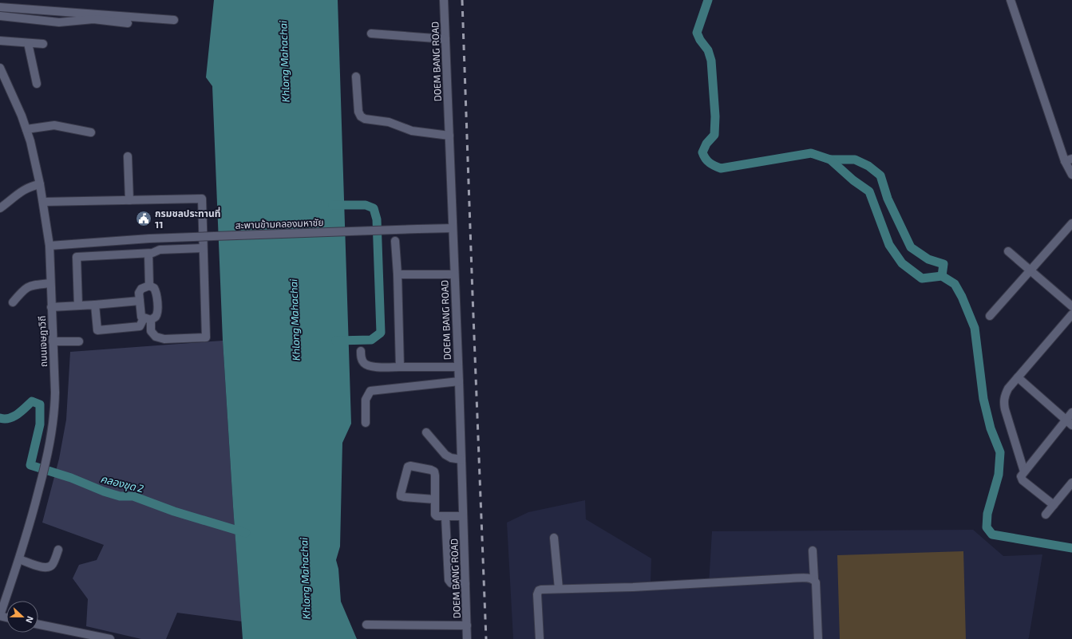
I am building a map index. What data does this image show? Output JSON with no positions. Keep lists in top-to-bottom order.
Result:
{
  "streets": {
    "street": ["DOEM BANG ROAD", "สะพานข้ามคลองมหาชัย", "ถนนเจษฎาวิถี"]
  },
  "crossings": [
    ["DOEM BANG ROAD", "สะพานข้ามคลองมหาชัย"],
    ["สะพานข้ามคลองมหาชัย", "ถนนเจษฎาวิถี"]
  ],
  "water": ["Khlong Mahachai", "คลองขุด 2"],
  "places": {
    "public building": ["กรมชลประทานที่ 11"]
  },
  "north": "right"
}
